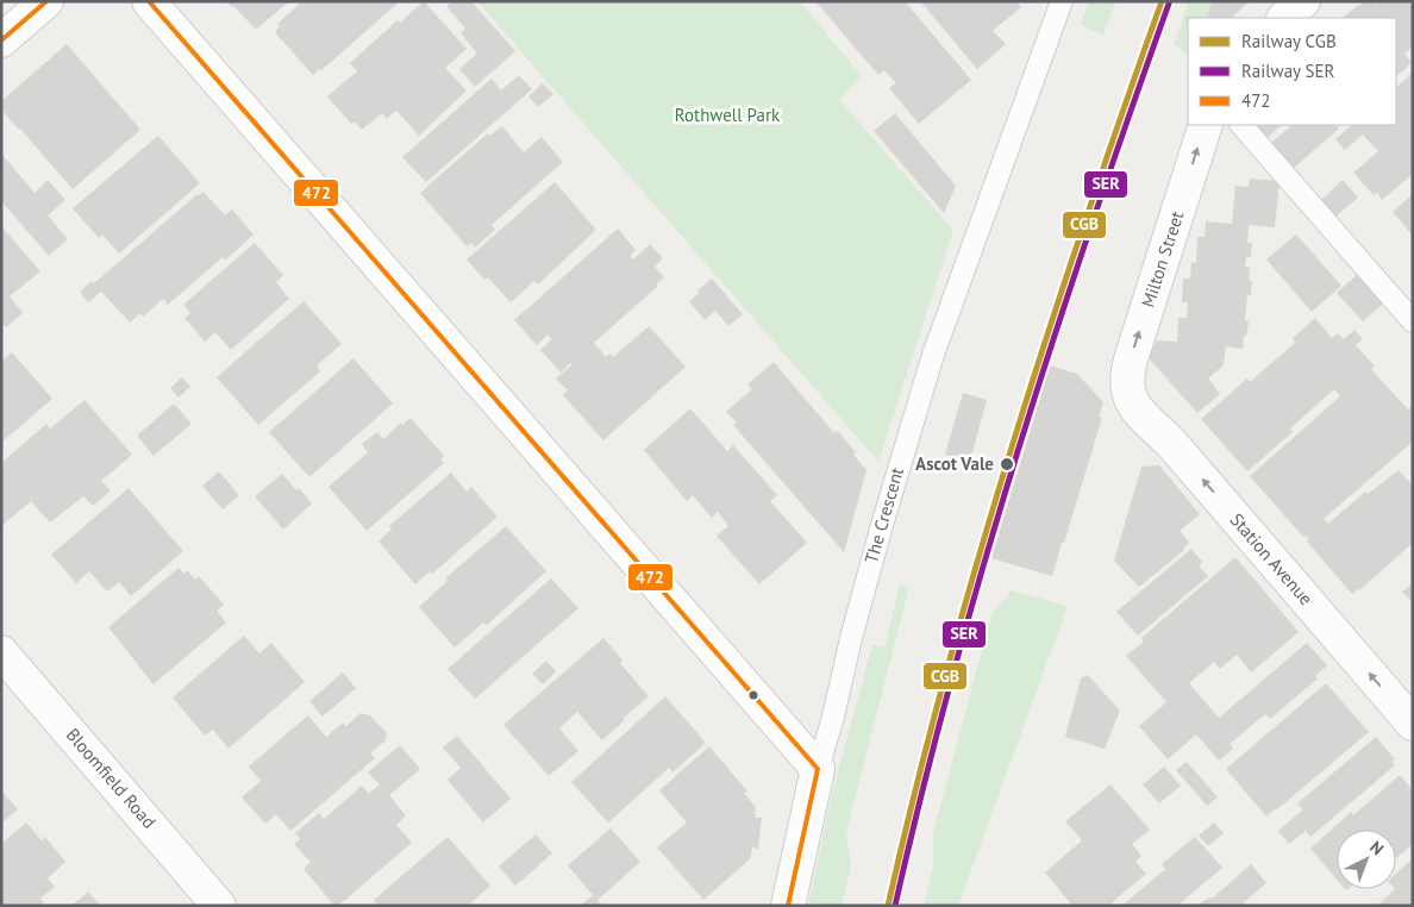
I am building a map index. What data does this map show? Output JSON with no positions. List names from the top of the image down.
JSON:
{
  "streets": {
    "street": [
      "Milton Street",
      "The Crescent",
      "Station Avenue",
      "Bloomfield Road"
    ]
  },
  "crossings": [
    ["Milton Street", "Station Avenue"]
  ],
  "one_way": ["Milton Street", "Station Avenue"],
  "parks": ["Rothwell Park"],
  "places": ["Ascot Vale"],
  "lines": ["rail line CGB", "transit line 472", "rail line SER"],
  "legend": ["Railway CGB", "Railway SER", "472"],
  "north": "top right"
}
